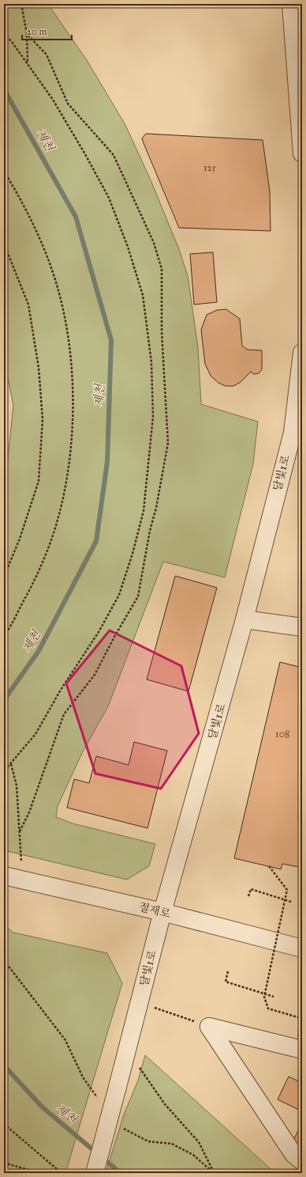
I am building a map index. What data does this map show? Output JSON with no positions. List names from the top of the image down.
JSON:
{
  "streets": {
    "street": ["달빛1로", "절재로"]
  },
  "crossings": [
    ["달빛1로", "절재로"]
  ],
  "water": ["제천"],
  "house_numbers": ["125", "108"],
  "scale_bar": "20 m"
}
